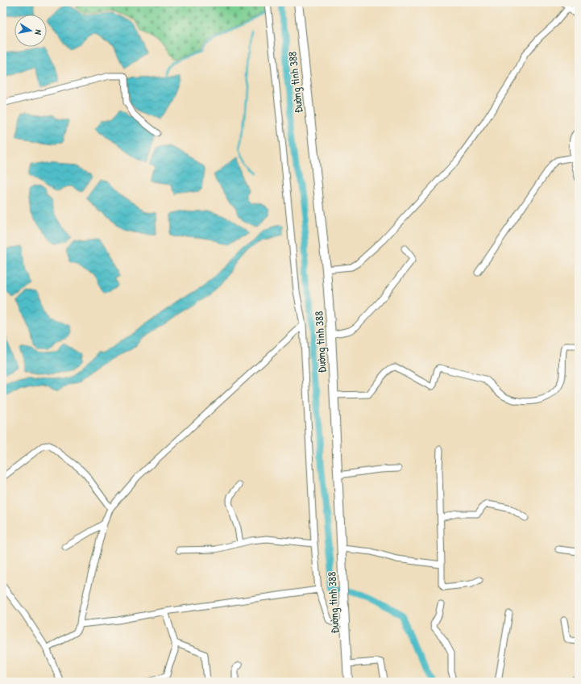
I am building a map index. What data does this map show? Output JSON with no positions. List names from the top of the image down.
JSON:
{
  "streets": {
    "main road": ["Đường tỉnh 388"]
  },
  "north": "right"
}
